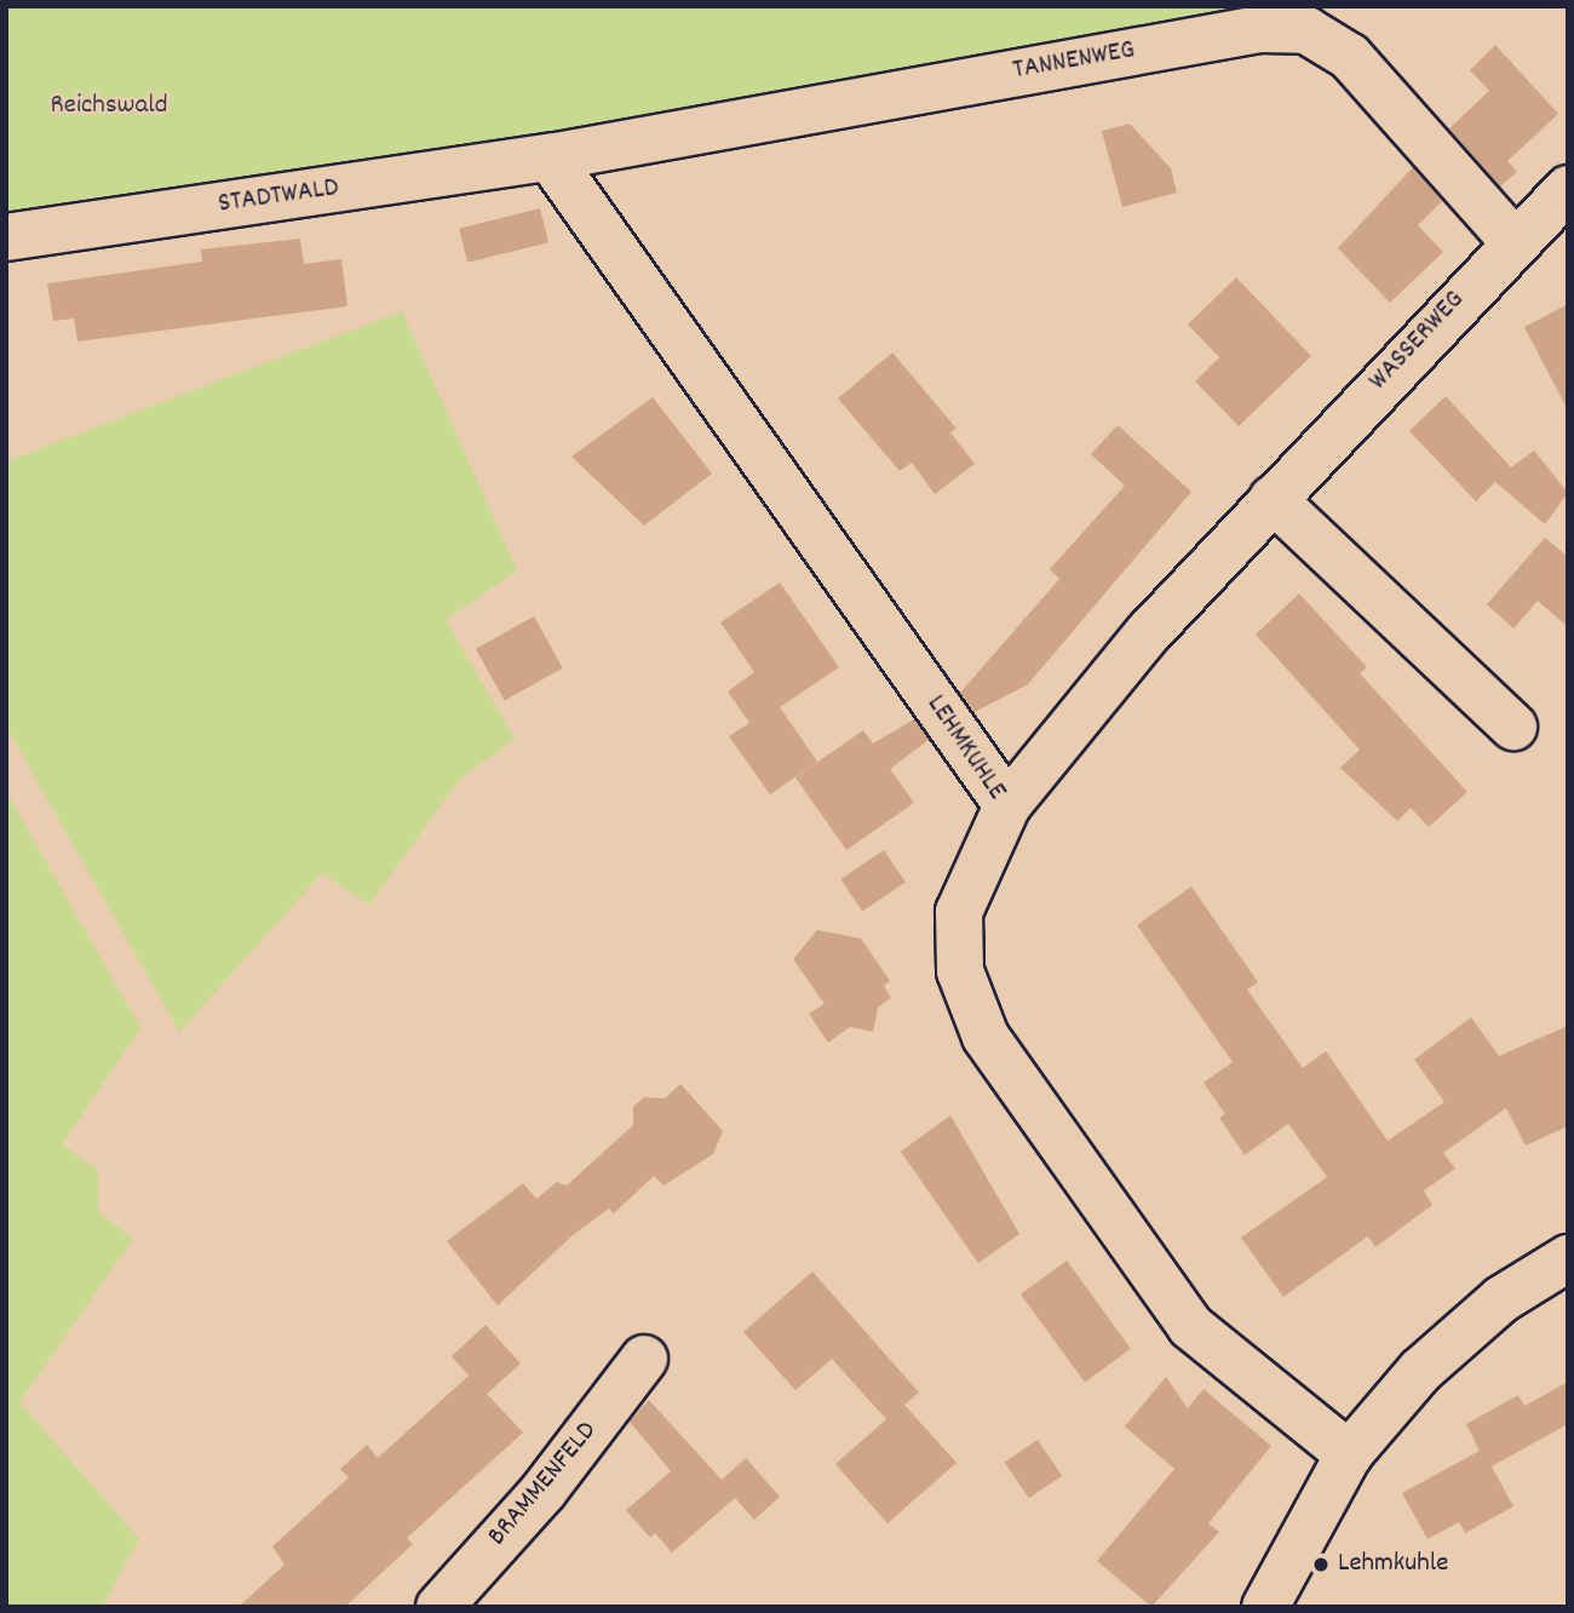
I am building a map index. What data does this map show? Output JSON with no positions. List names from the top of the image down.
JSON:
{
  "streets": {
    "street": [
      "TANNENWEG",
      "STADTWALD",
      "WASSERWEG",
      "LEHMKUHLE",
      "BRAMMENFELD"
    ]
  },
  "crossings": [
    ["TANNENWEG", "STADTWALD"],
    ["TANNENWEG", "WASSERWEG"],
    ["TANNENWEG", "LEHMKUHLE"],
    ["STADTWALD", "LEHMKUHLE"],
    ["WASSERWEG", "LEHMKUHLE"]
  ],
  "parks": ["Reichswald"],
  "places": ["Lehmkuhle"]
}
